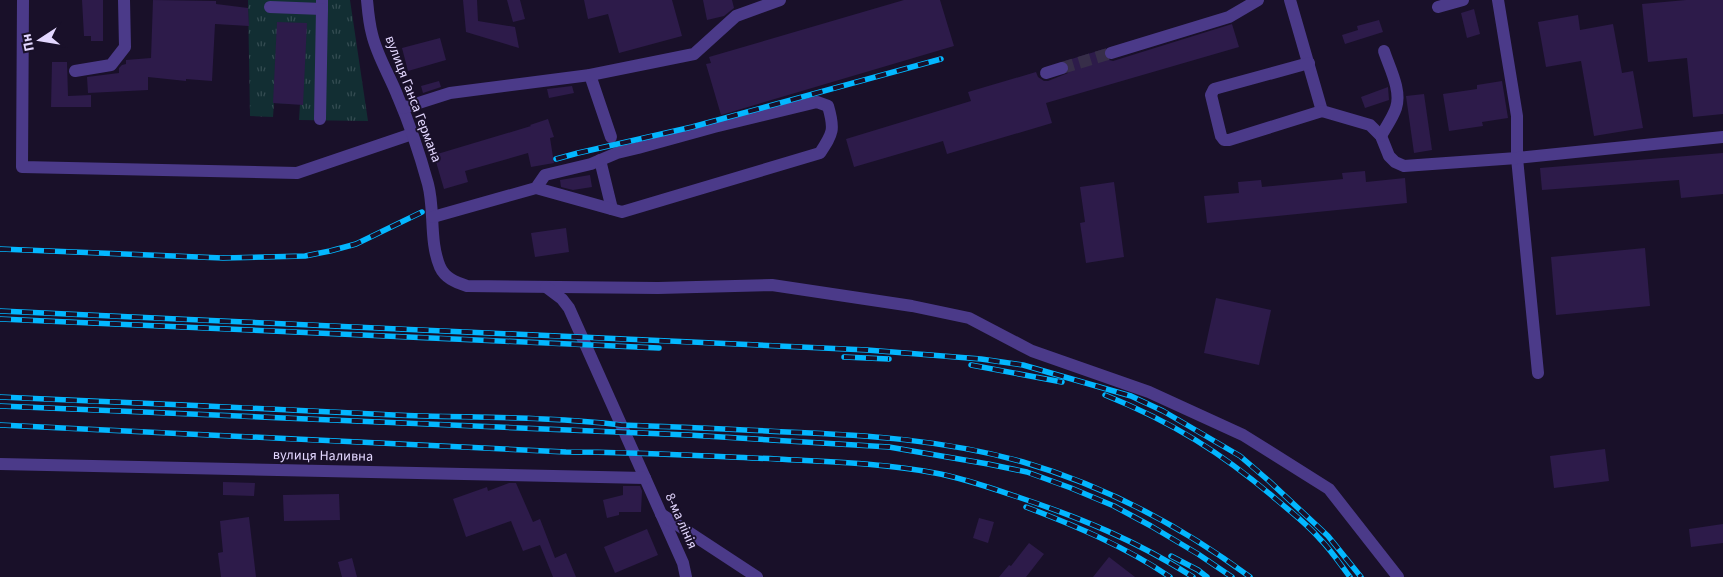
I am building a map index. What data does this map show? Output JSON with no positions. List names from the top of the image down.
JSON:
{
  "streets": {
    "street": ["вулиця Ганса Германа", "вулиця Наливна", "8-ма лінія"]
  },
  "crossings": [
    ["вулиця Ганса Германа", "8-ма лінія"],
    ["вулиця Наливна", "8-ма лінія"]
  ],
  "north": "left"
}
